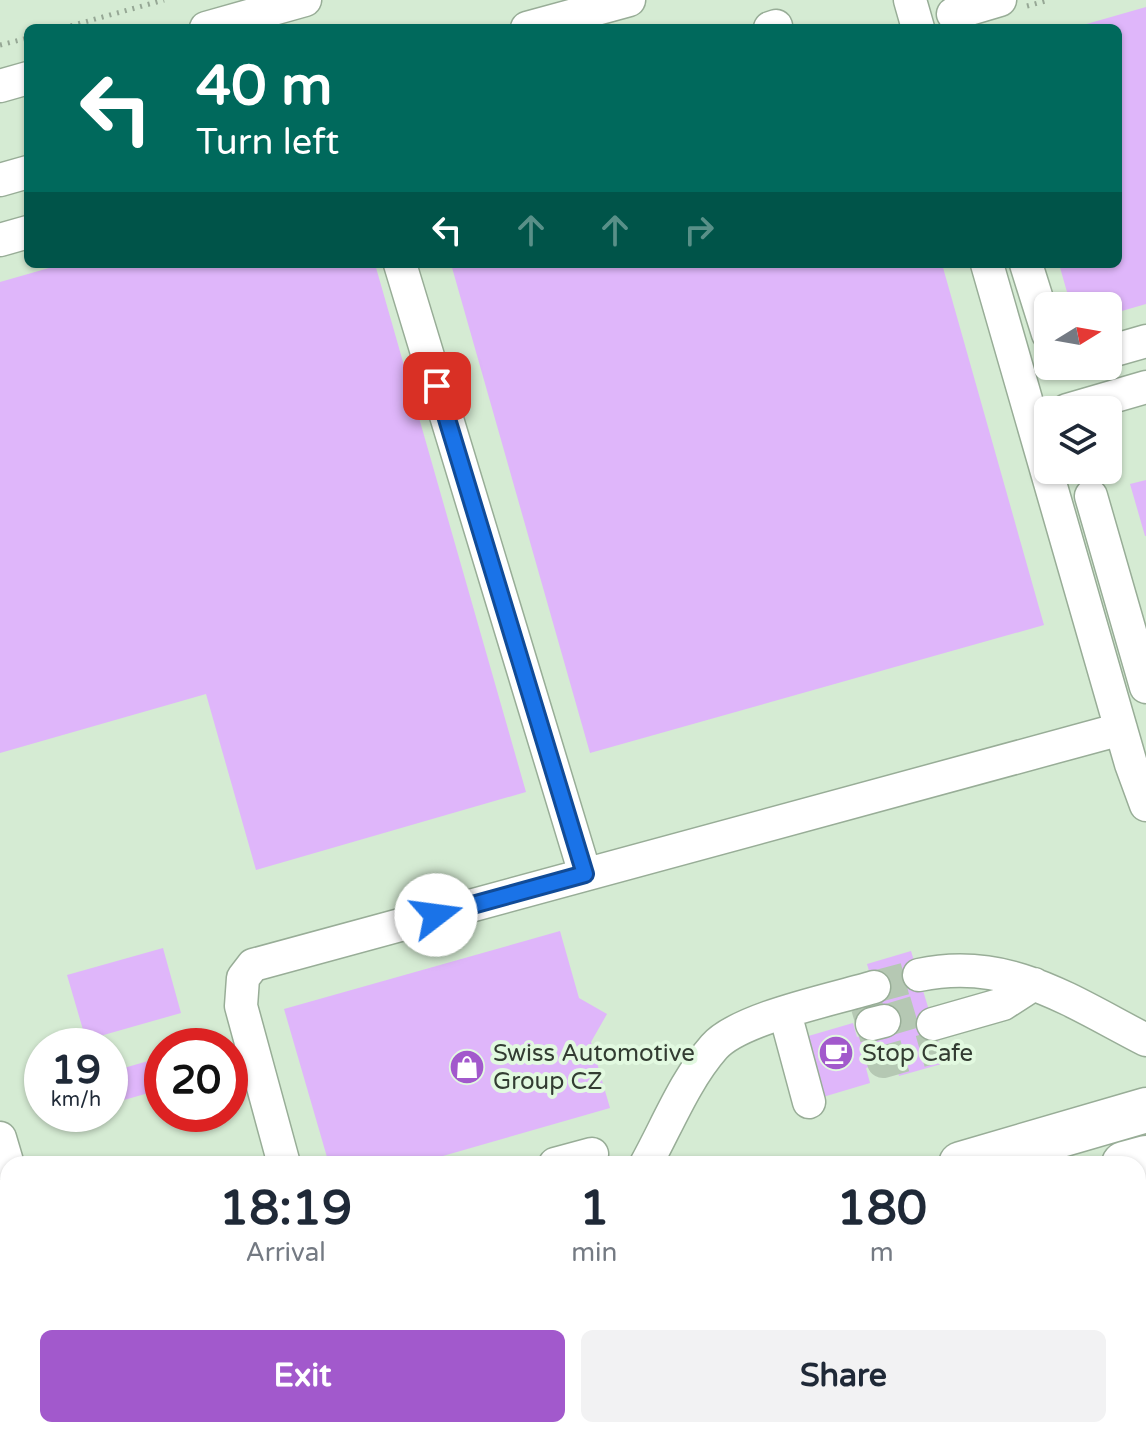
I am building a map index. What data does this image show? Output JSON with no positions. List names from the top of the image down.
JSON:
{
  "places": {
    "cafe": ["Stop Cafe"],
    "shop": ["Swiss Automotive Group CZ"]
  },
  "north": "right",
  "page": {
    "turn": ["40 m", "Turn left"],
    "speed": "19 km/h",
    "limit": "20",
    "eta": [
      "18:19",
      "Arrival",
      "1",
      "min",
      "180",
      "m"
    ],
    "buttons": ["Exit", "Share"]
  }
}
